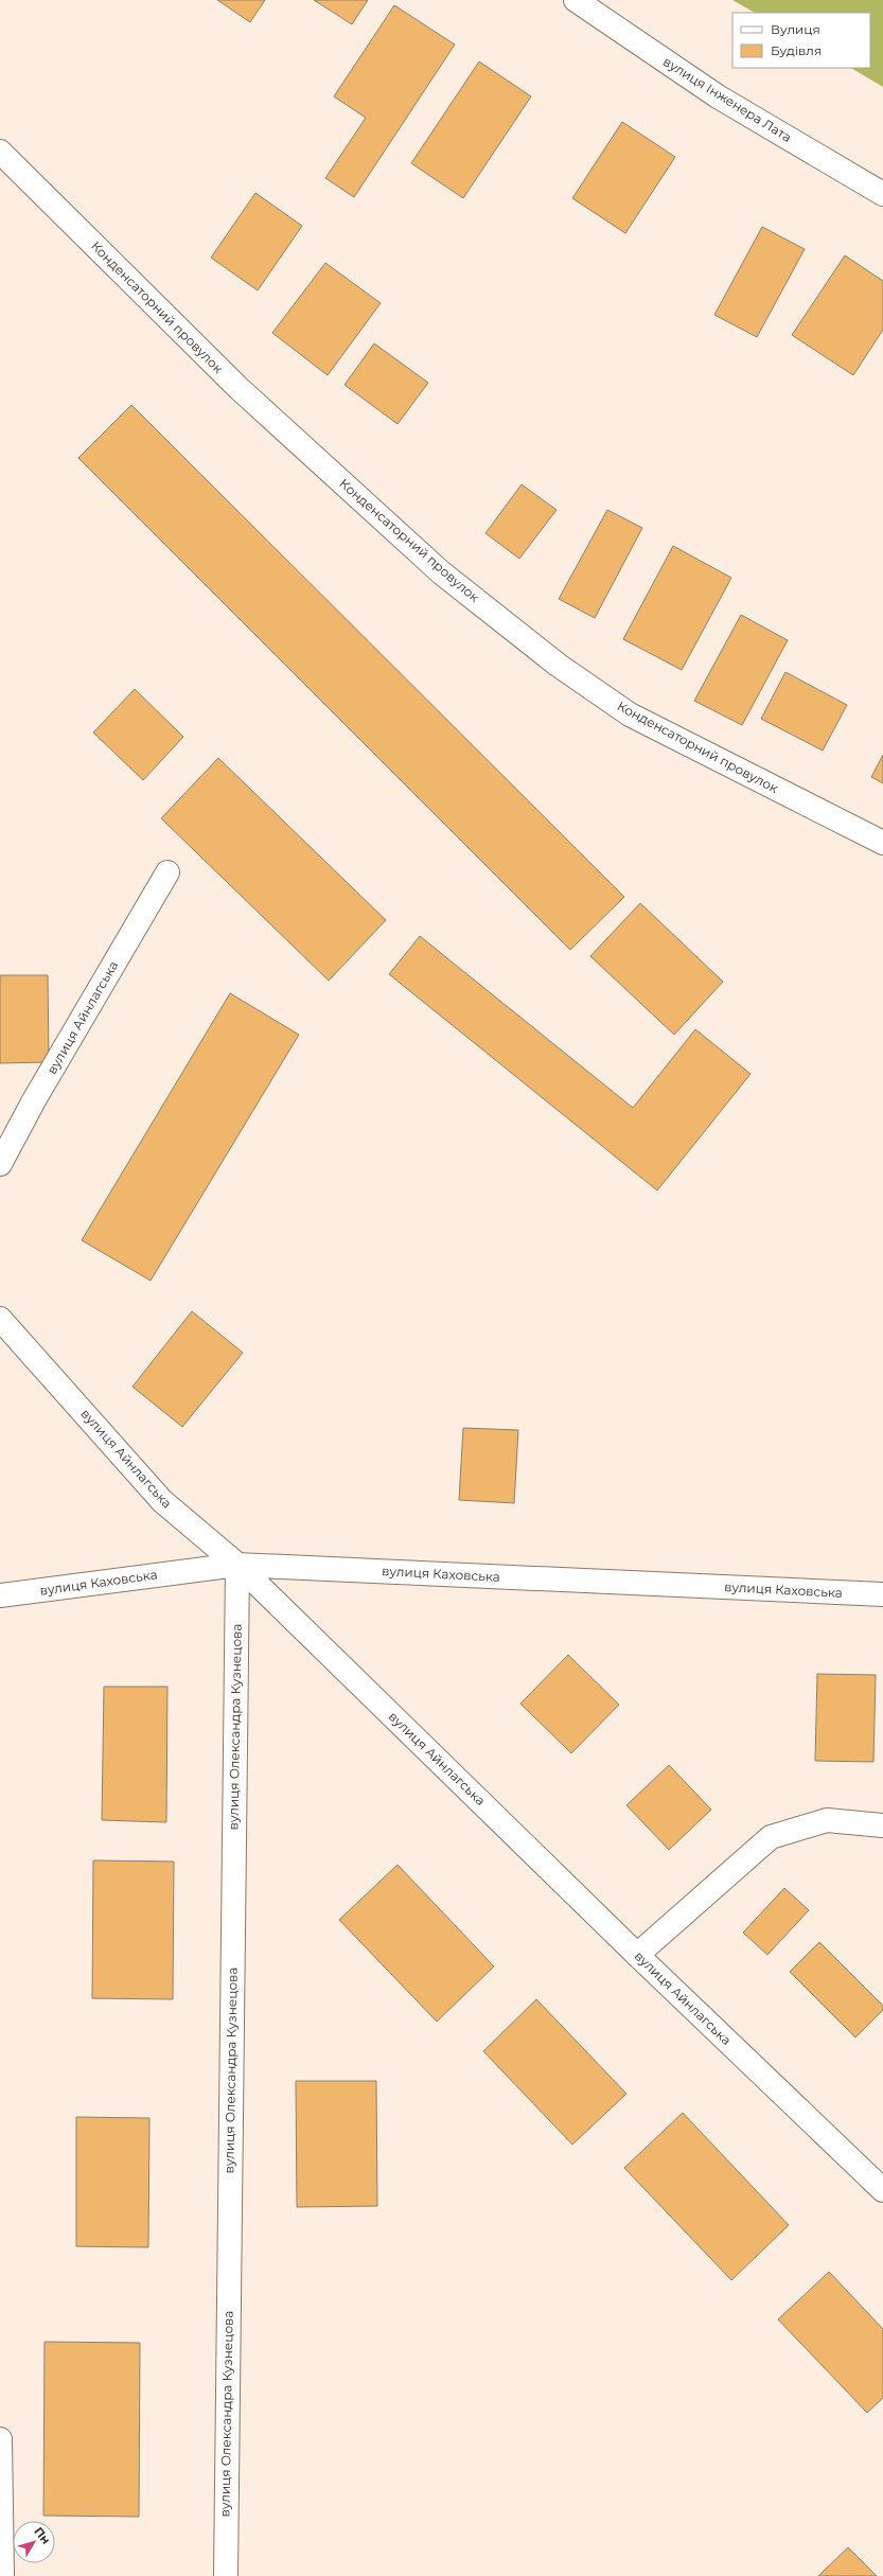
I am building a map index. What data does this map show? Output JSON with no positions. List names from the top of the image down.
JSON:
{
  "streets": {
    "street": [
      "вулиця Інженера Лата",
      "Конденсаторний провулок",
      "вулиця Айнлагська",
      "вулиця Каховська",
      "вулиця Олександра Кузнецова"
    ]
  },
  "crossings": [
    ["вулиця Айнлагська", "вулиця Каховська"],
    ["вулиця Айнлагська", "вулиця Олександра Кузнецова"],
    ["вулиця Каховська", "вулиця Олександра Кузнецова"]
  ],
  "legend": ["Вулиця", "Будівля"],
  "north": "top right"
}
